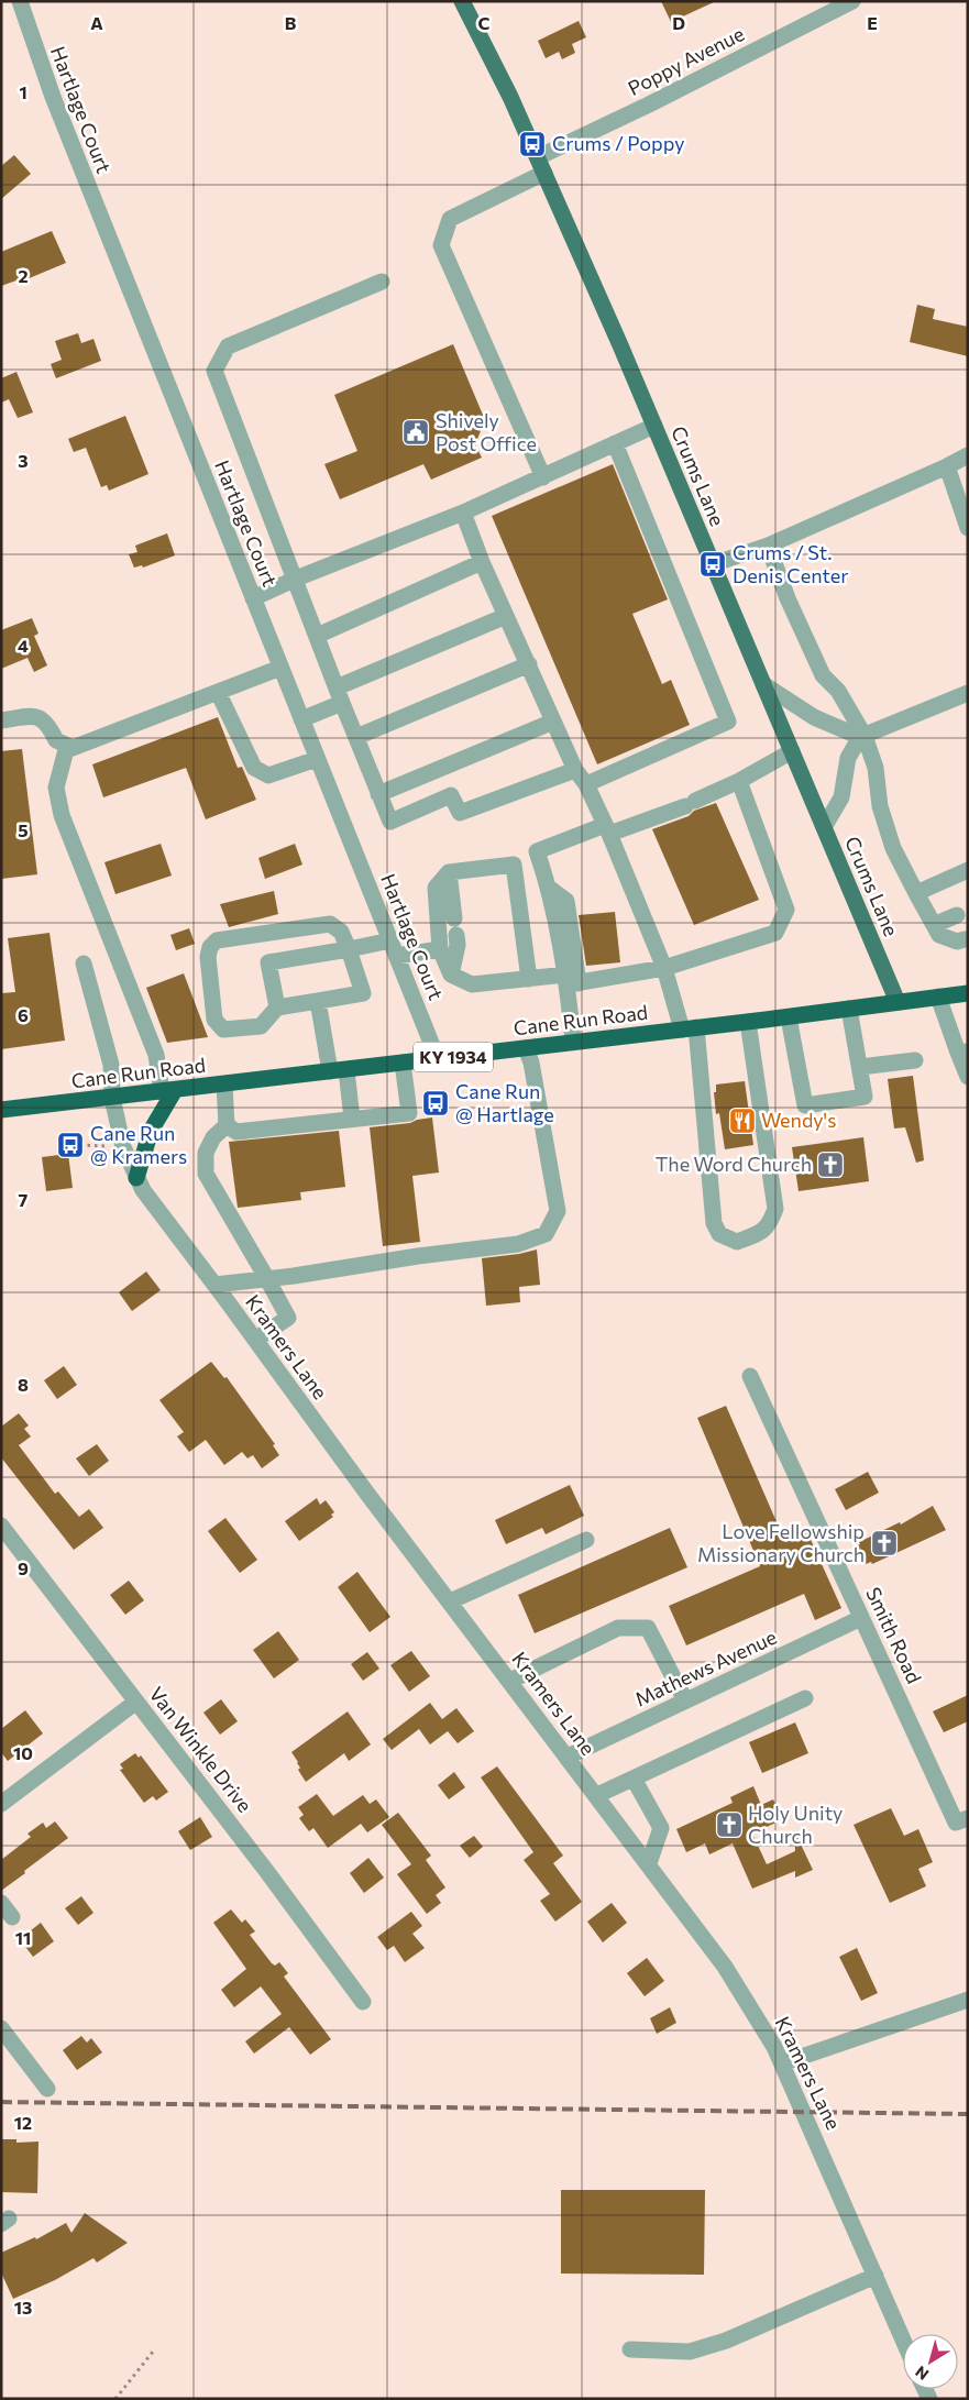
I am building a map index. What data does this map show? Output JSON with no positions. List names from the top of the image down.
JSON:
{
  "streets": {
    "highway": ["Cane Run Road", "KY 1934"],
    "main road": ["Crums Lane"],
    "street": [
      "Poppy Avenue",
      "Hartlage Court",
      "Kramers Lane",
      "Smith Road",
      "Mathews Avenue",
      "Van Winkle Drive"
    ]
  },
  "crossings": [
    ["Poppy Avenue", "Crums Lane"],
    ["Hartlage Court", "Cane Run Road"],
    ["Crums Lane", "Cane Run Road"],
    ["Cane Run Road", "Kramers Lane"],
    ["Kramers Lane", "Mathews Avenue"],
    ["Smith Road", "Mathews Avenue"]
  ],
  "places": {
    "bus stop": [
      "Crums / Poppy",
      "Crums / St. Denis Center",
      "Cane Run @ Hartlage",
      "Cane Run @ Kramers"
    ],
    "public building": ["Shively Post Office"],
    "restaurant": ["Wendy's"],
    "church": ["The Word Church", "Love Fellowship Missionary Church", "Holy Unity Church"]
  },
  "north": "bottom left",
  "grid": {
    "columns": [
      "A",
      "B",
      "C",
      "D",
      "E"
    ],
    "rows": [
      "1",
      "2",
      "3",
      "4",
      "5",
      "6",
      "7",
      "8",
      "9",
      "10",
      "11",
      "12",
      "13"
    ]
  }
}
